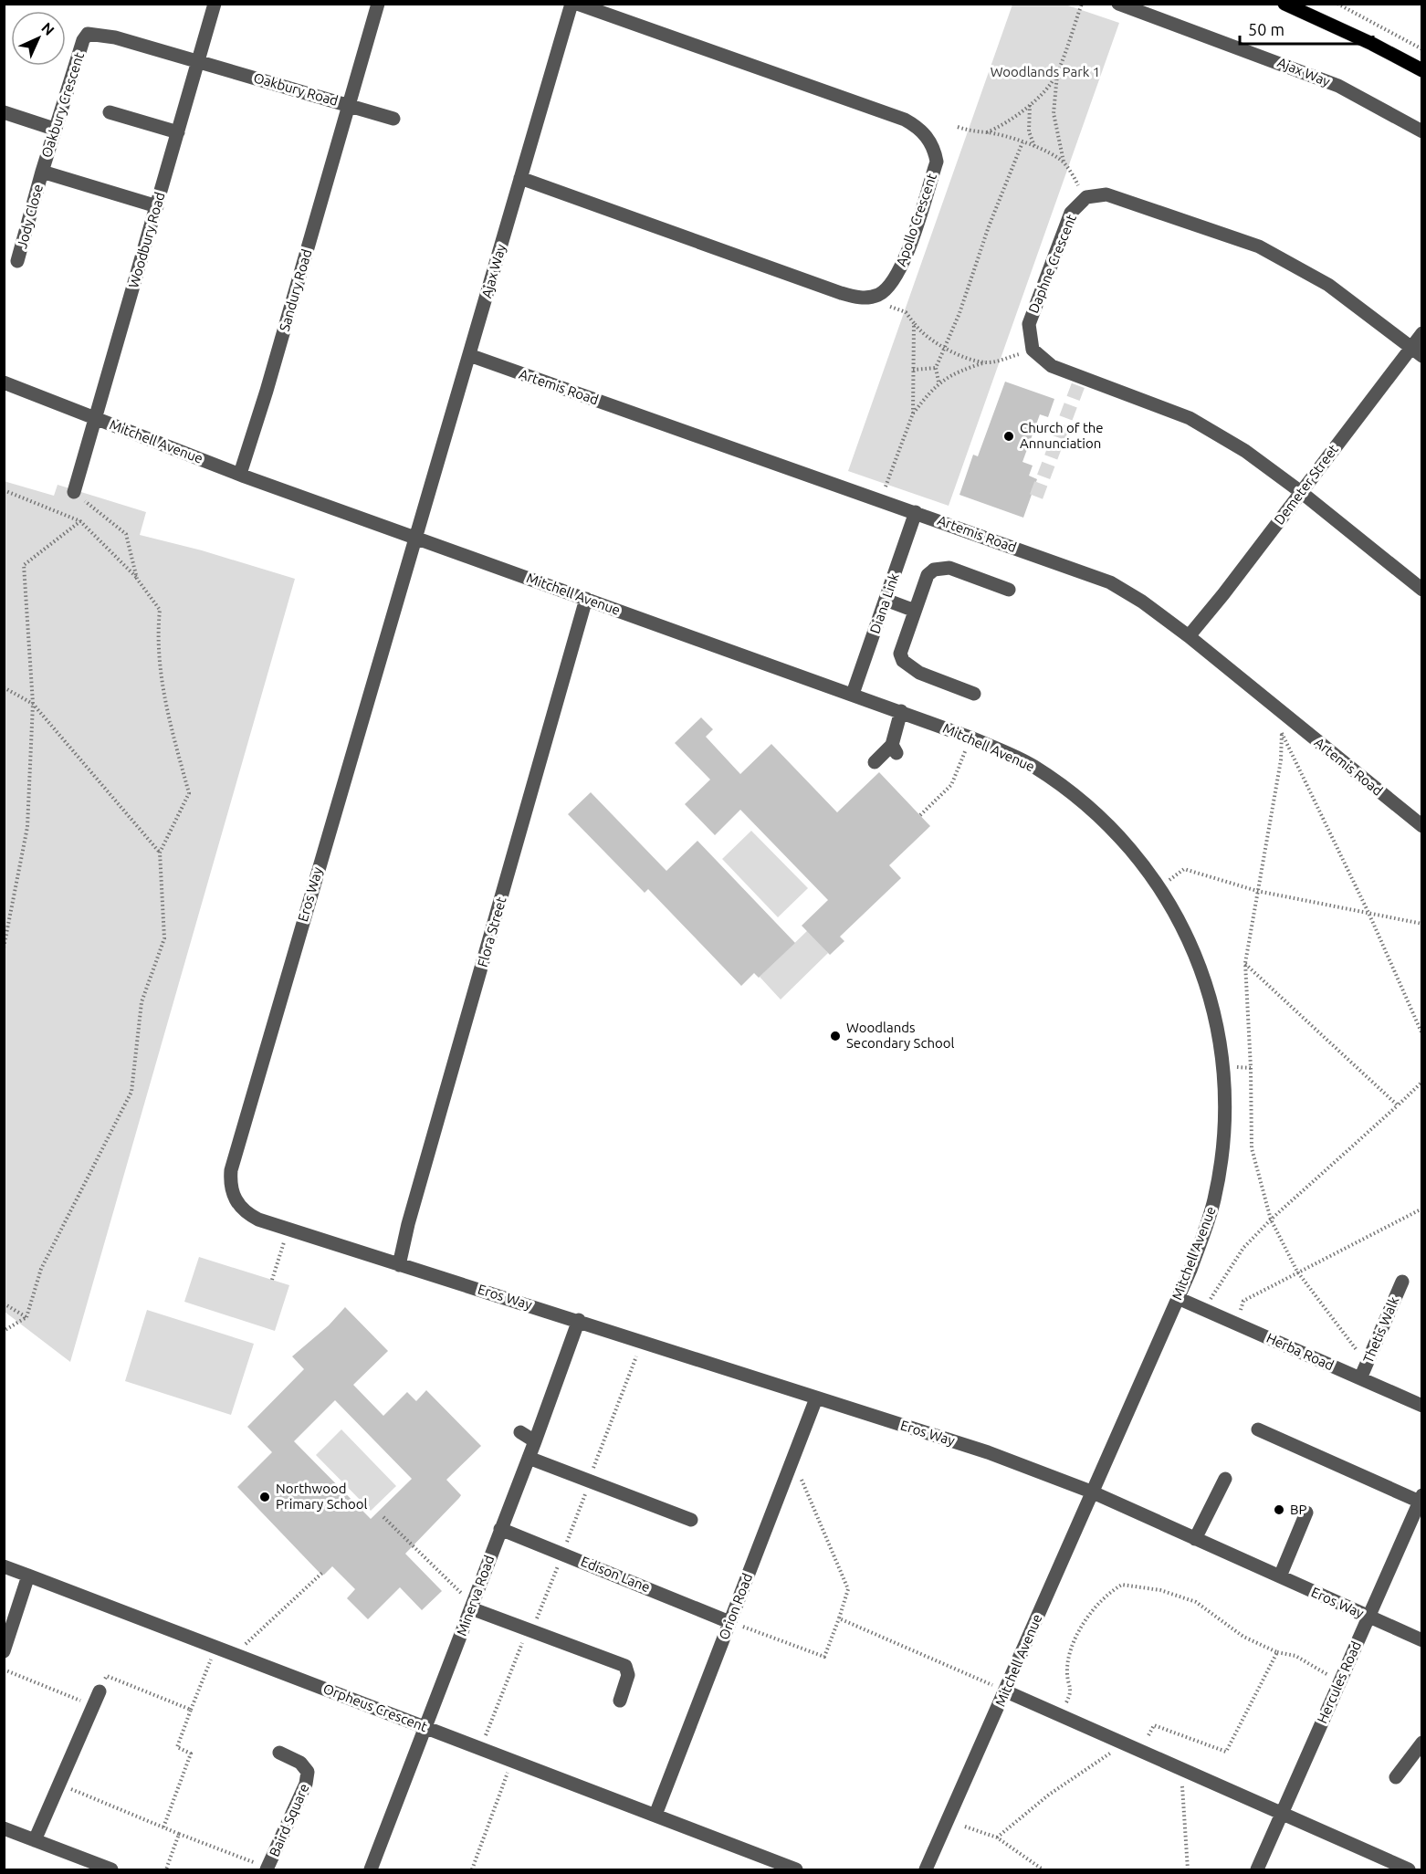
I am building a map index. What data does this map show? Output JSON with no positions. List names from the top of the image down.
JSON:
{
  "streets": {
    "street": [
      "Ajax Way",
      "Oakbury Road",
      "Oakbury Crescent",
      "Jody Close",
      "Apollo Crescent",
      "Woodbury Road",
      "Daphne Crescent",
      "Sandury Road",
      "Artemis Road",
      "Mitchell Avenue",
      "Demeter Street",
      "Diana Link",
      "Eros Way",
      "Flora Street",
      "Thetis Walk",
      "Herba Road",
      "Edison Lane",
      "Minerva Road",
      "Orion Road",
      "Hercules Road",
      "Orpheus Crescent",
      "Baird Square"
    ]
  },
  "crossings": [
    ["Ajax Way", "Apollo Crescent"],
    ["Ajax Way", "Artemis Road"],
    ["Ajax Way", "Mitchell Avenue"],
    ["Ajax Way", "Eros Way"],
    ["Oakbury Road", "Oakbury Crescent"],
    ["Oakbury Road", "Woodbury Road"],
    ["Oakbury Road", "Sandury Road"],
    ["Oakbury Crescent", "Jody Close"],
    ["Oakbury Crescent", "Woodbury Road"],
    ["Woodbury Road", "Mitchell Avenue"],
    ["Daphne Crescent", "Demeter Street"],
    ["Sandury Road", "Mitchell Avenue"],
    ["Artemis Road", "Demeter Street"],
    ["Artemis Road", "Diana Link"],
    ["Mitchell Avenue", "Diana Link"],
    ["Mitchell Avenue", "Eros Way"],
    ["Mitchell Avenue", "Flora Street"],
    ["Mitchell Avenue", "Herba Road"],
    ["Eros Way", "Flora Street"],
    ["Eros Way", "Minerva Road"],
    ["Eros Way", "Orion Road"],
    ["Eros Way", "Hercules Road"],
    ["Thetis Walk", "Herba Road"],
    ["Edison Lane", "Minerva Road"],
    ["Edison Lane", "Orion Road"],
    ["Minerva Road", "Orpheus Crescent"],
    ["Orion Road", "Orpheus Crescent"]
  ],
  "parks": ["Woodlands Park 1"],
  "places": [
    "Church of the Annunciation",
    "Woodlands Secondary School",
    "Northwood Primary School",
    "BP"
  ],
  "scale_bar": "50 m",
  "north": "top right"
}
